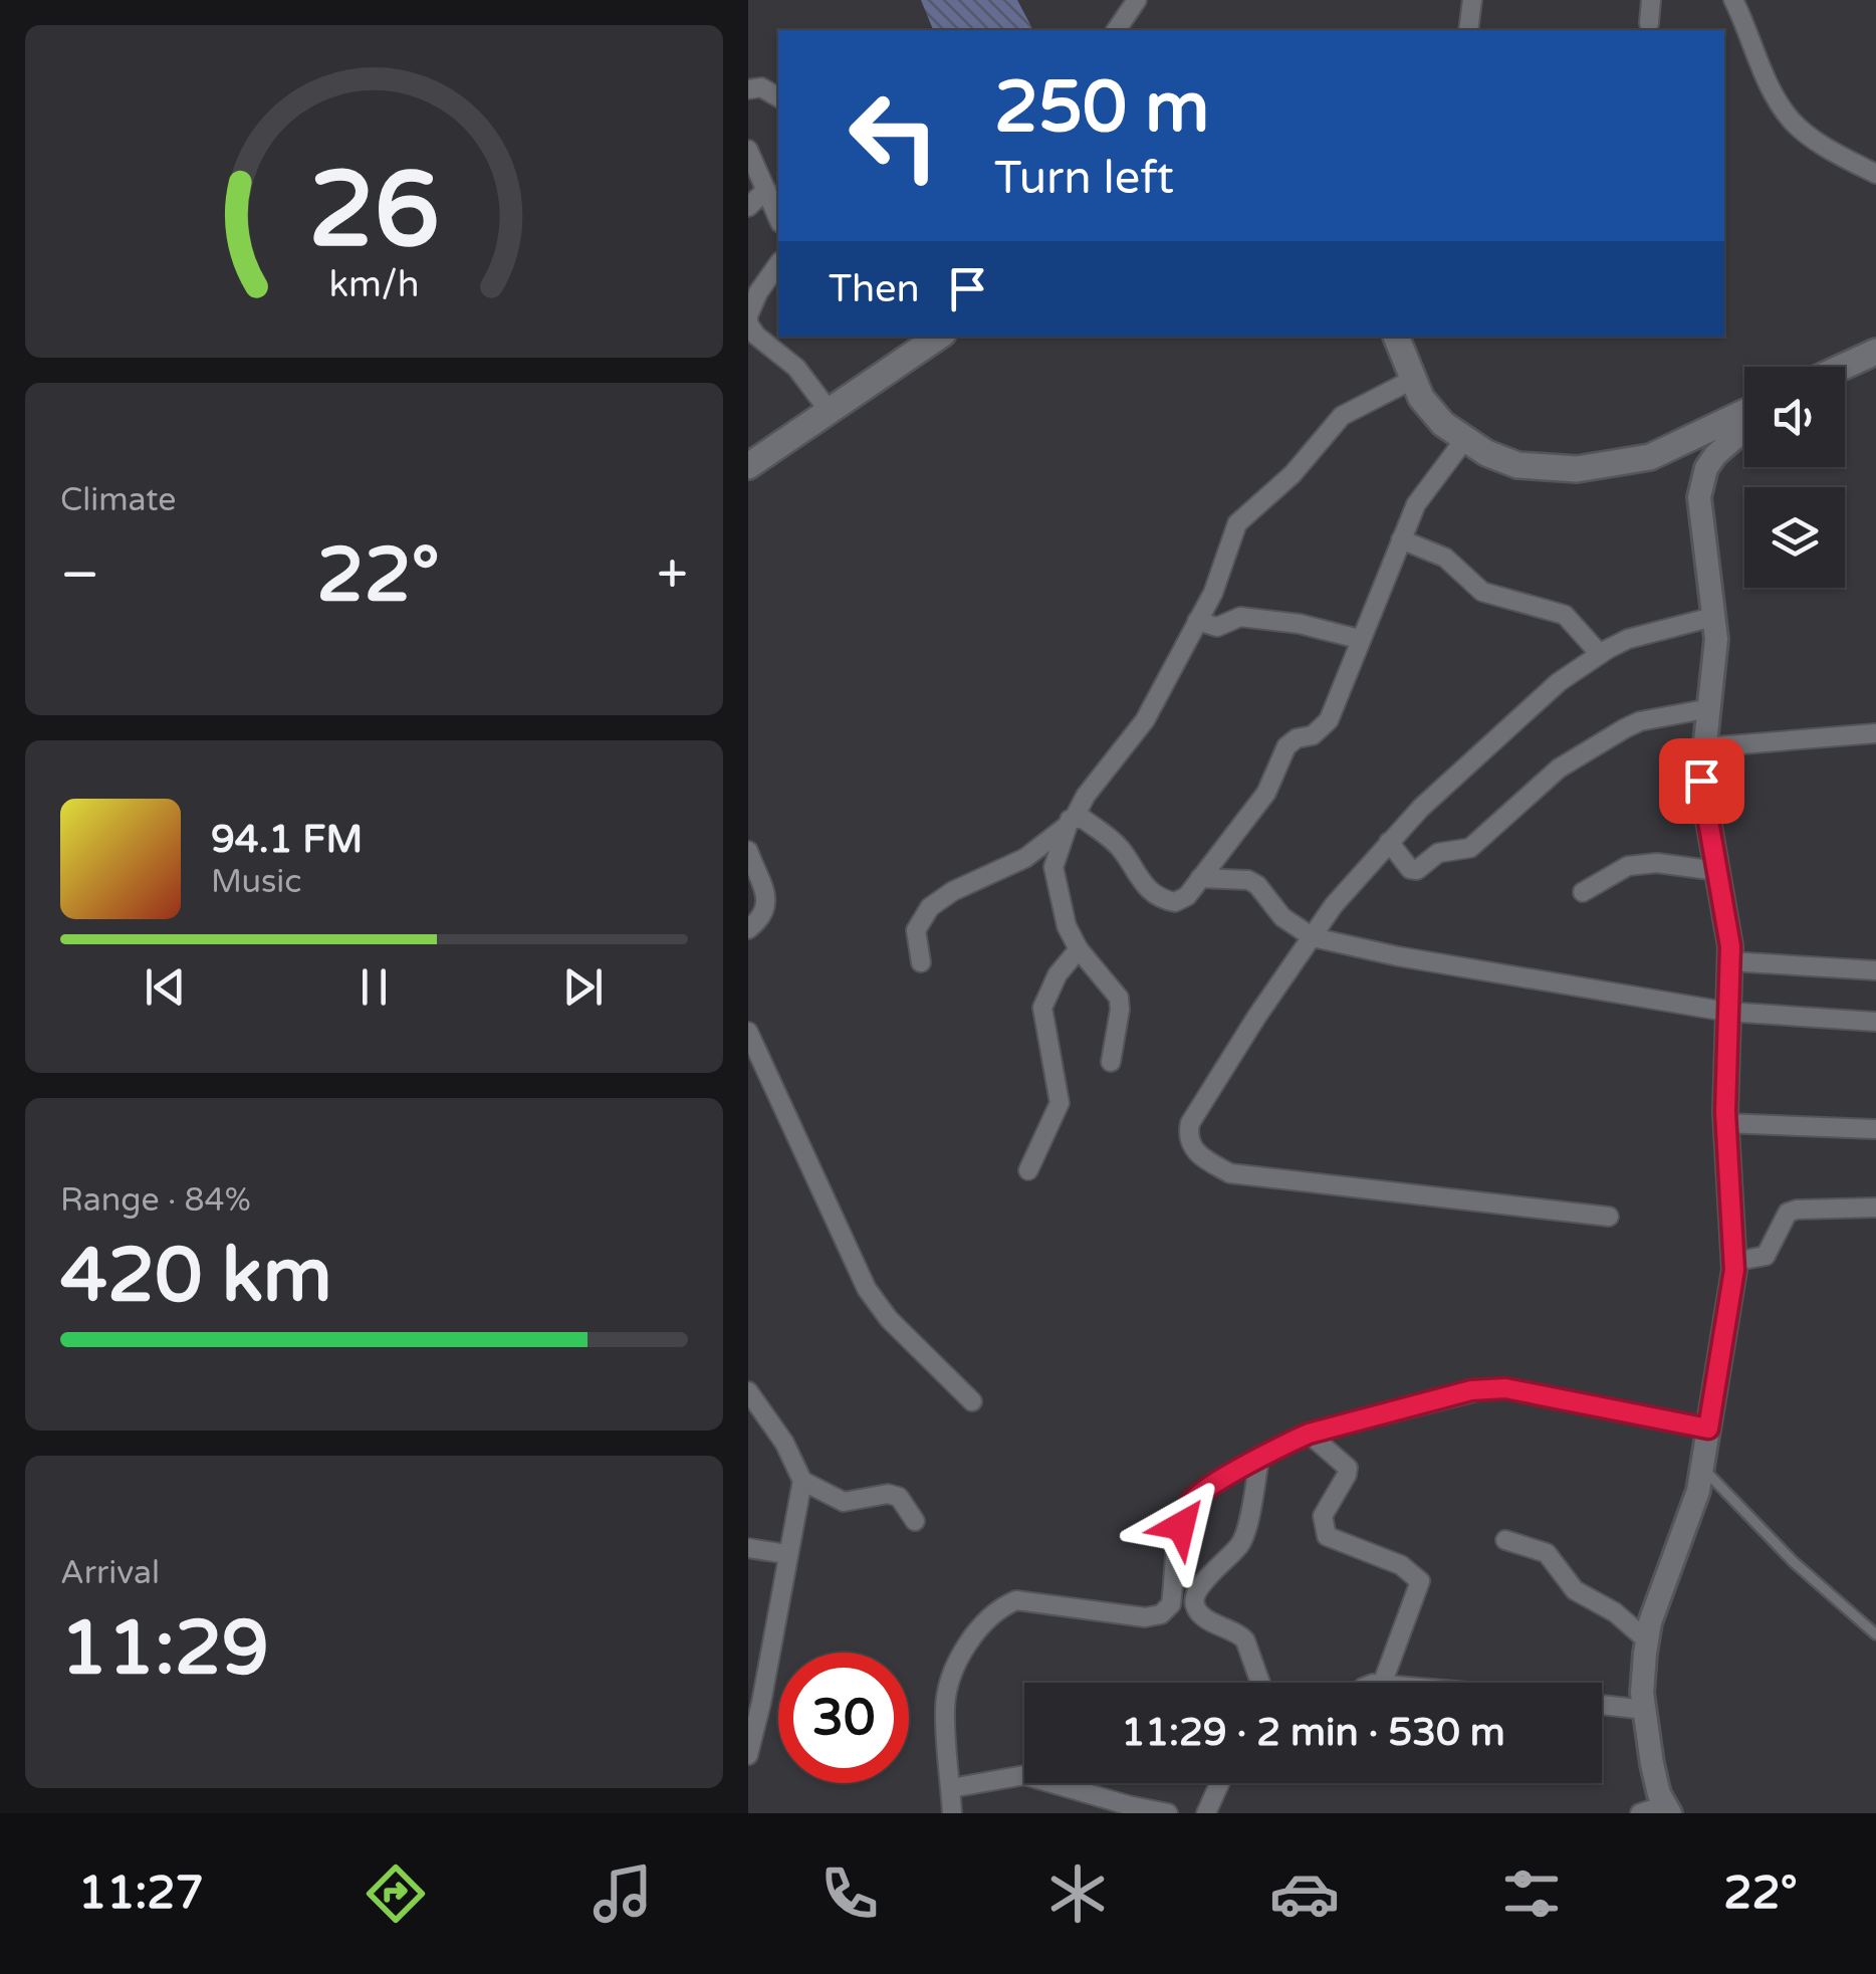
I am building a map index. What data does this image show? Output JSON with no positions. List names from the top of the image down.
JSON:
{
  "page": {
    "turn": ["250 m", "Turn left"],
    "then": "Then",
    "tile": [
      "Climate",
      ["Range · 84%", "420 km"],
      ["Arrival", "11:29"]
    ],
    "heat": ["−", "22°", "+"],
    "song": ["94.1 FM", "Music"],
    "limit": "30",
    "trip": "11:29 · 2 min · 530 m",
    "tabs": ["11:27", "22°"],
    "gauge": ["26", "km/h"]
  }
}
